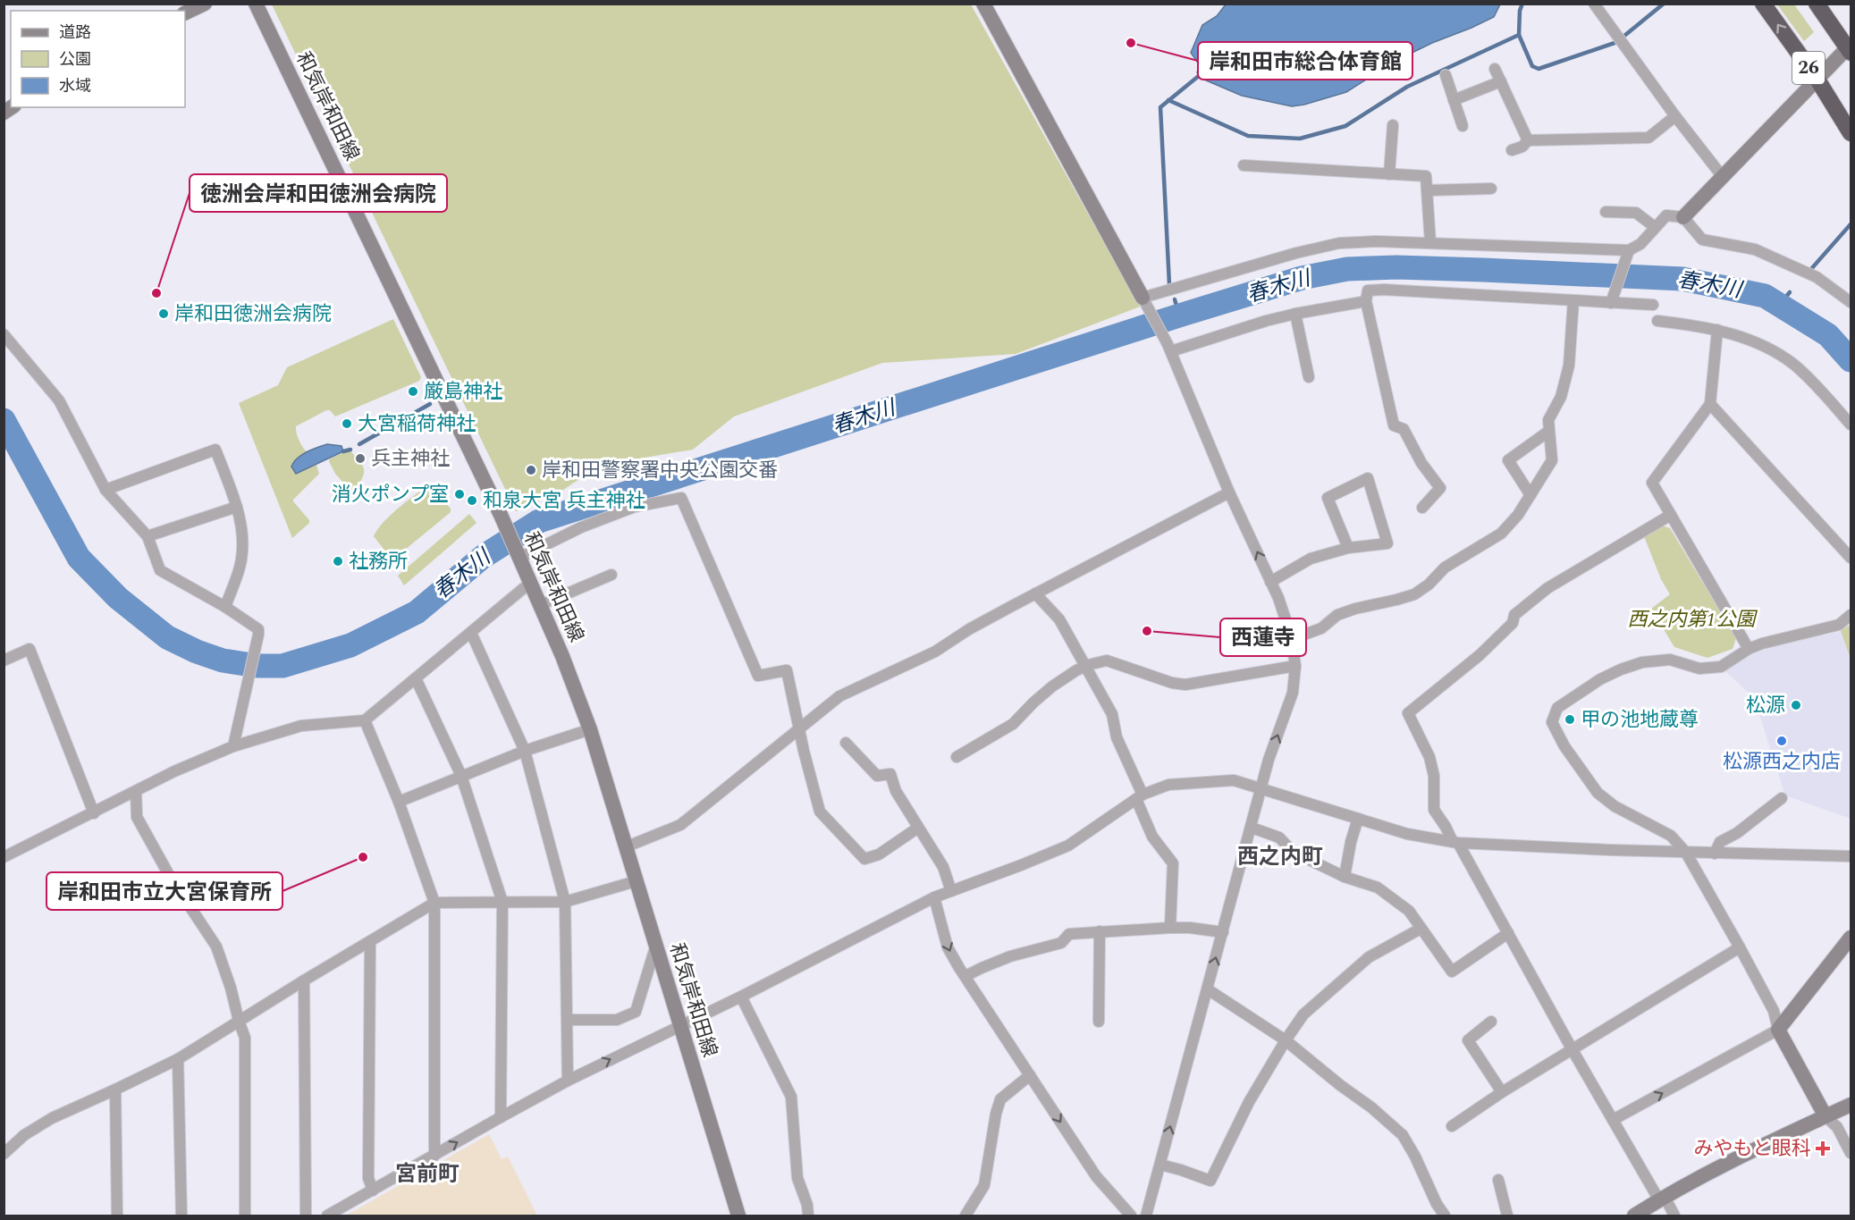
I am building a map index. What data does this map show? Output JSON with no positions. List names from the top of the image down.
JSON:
{
  "streets": {
    "highway": ["26"],
    "main road": ["和気岸和田線"]
  },
  "districts": ["西之内町", "宮前町"],
  "water": ["春木川"],
  "parks": ["西之内第1公園"],
  "places": {
    "other": [
      "岸和田市総合体育館",
      "徳洲会岸和田徳洲会病院",
      "岸和田徳洲会病院",
      "厳島神社",
      "大宮稲荷神社",
      "兵主神社",
      "岸和田警察署中央公園交番",
      "消火ポンプ室",
      "和泉大宮 兵主神社",
      "社務所",
      "西蓮寺",
      "松源",
      "甲の池地蔵尊",
      "松源西之内店",
      "岸和田市立大宮保育所"
    ],
    "health": ["みやもと眼科"]
  },
  "legend": ["道路", "公園", "水域"]
}
